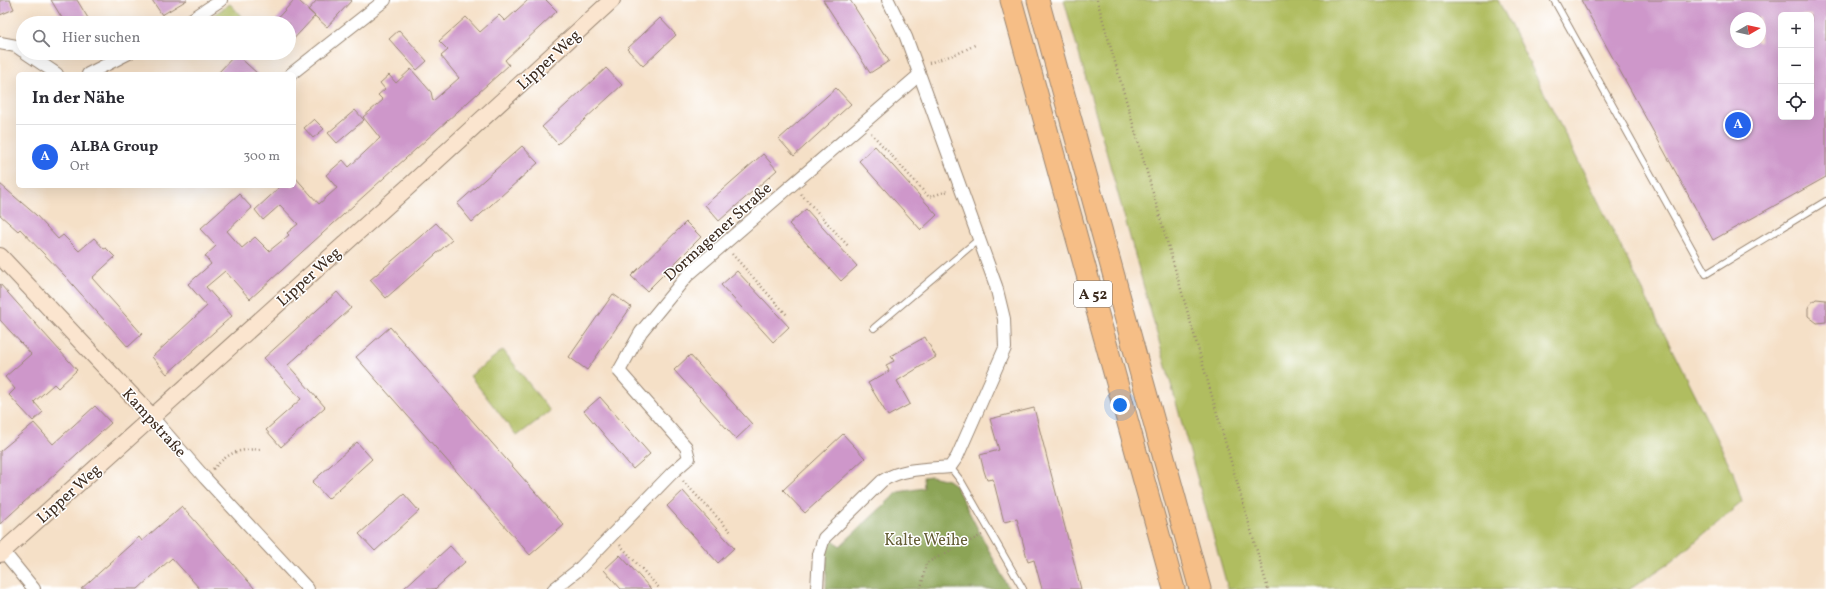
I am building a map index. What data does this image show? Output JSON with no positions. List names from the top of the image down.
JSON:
{
  "streets": {
    "highway": ["A 52"],
    "street": ["Lipper Weg", "Dormagener Straße", "Kampstraße"]
  },
  "crossings": [
    ["Lipper Weg", "Kampstraße"]
  ],
  "parks": ["Kalte Weihe"],
  "north": "right",
  "page": {
    "map_buttons": ["+", "−"],
    "search": "Hier suchen",
    "heading": "In der Nähe",
    "pins": "A",
    "list": [
      {
        "mark": "A",
        "name": "ALBA Group",
        "note": "Ort",
        "value": "300 m"
      }
    ]
  }
}
